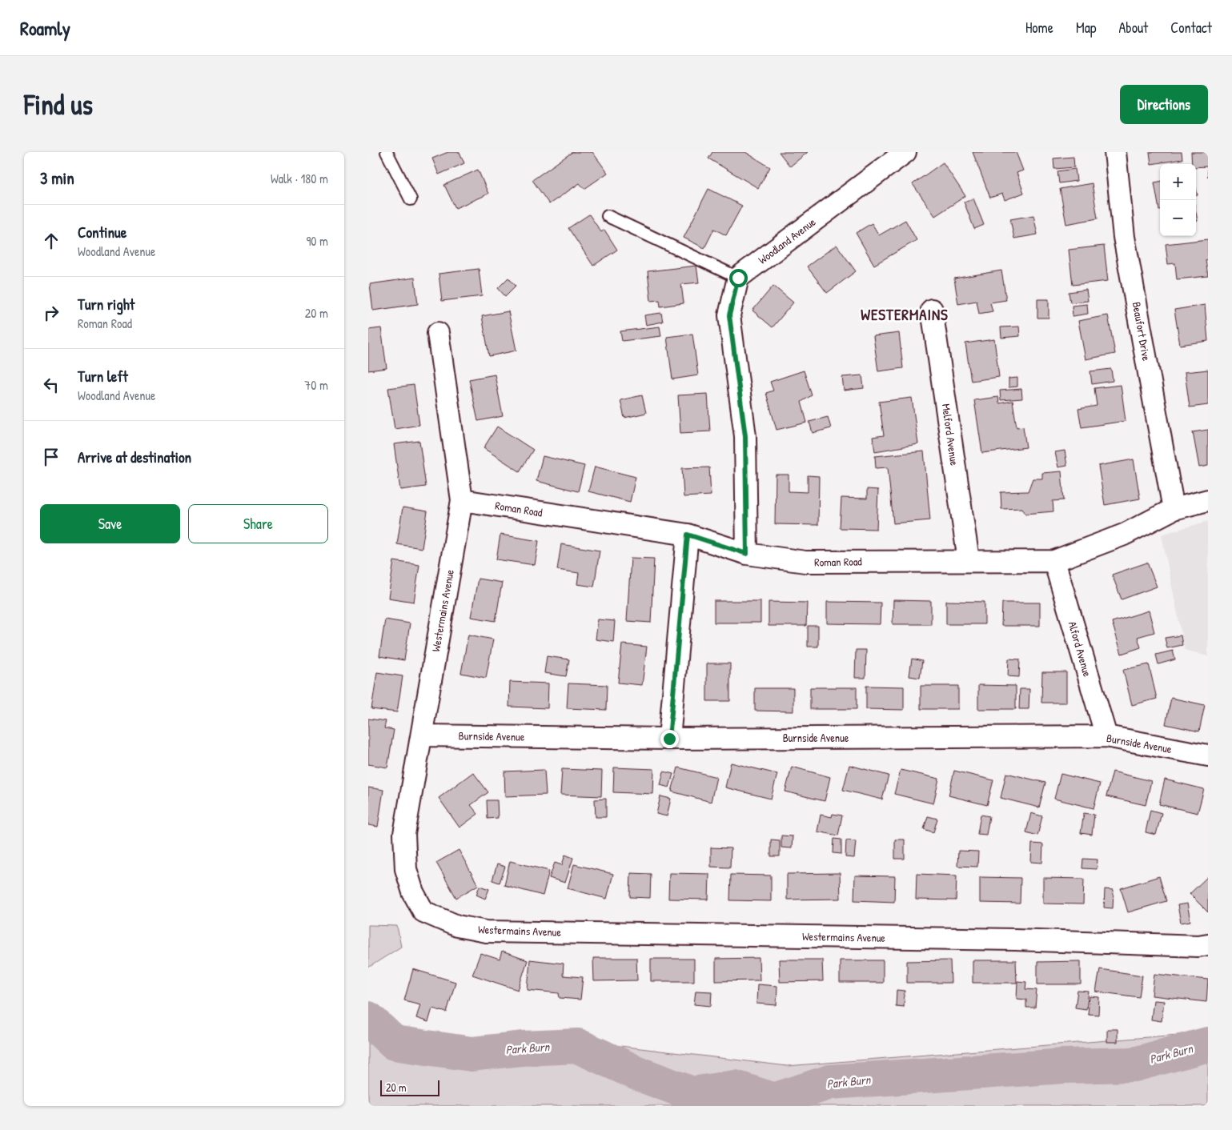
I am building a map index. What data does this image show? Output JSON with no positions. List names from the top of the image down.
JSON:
{
  "streets": {
    "street": [
      "Woodland Avenue",
      "Beaufort Drive",
      "Melford Avenue",
      "Roman Road",
      "Westermains Avenue",
      "Alford Avenue",
      "Burnside Avenue"
    ]
  },
  "crossings": [
    ["Beaufort Drive", "Roman Road"],
    ["Melford Avenue", "Roman Road"],
    ["Roman Road", "Westermains Avenue"],
    ["Roman Road", "Alford Avenue"],
    ["Westermains Avenue", "Burnside Avenue"],
    ["Alford Avenue", "Burnside Avenue"]
  ],
  "districts": ["WESTERMAINS"],
  "water": ["Park Burn"],
  "scale_bar": "20 m",
  "page": {
    "header": "Roamly",
    "nav": [
      "Home",
      "Map",
      "About",
      "Contact"
    ],
    "buttons": [
      "Directions",
      ["Save", "Share"]
    ],
    "title": "Find us",
    "heading": ["3 min", "Walk · 180 m"],
    "map_buttons": ["+", "−"],
    "list": [
      ["Continue", "Woodland Avenue", "90 m"],
      ["Turn right", "Roman Road", "20 m"],
      ["Turn left", "Woodland Avenue", "70 m"],
      "Arrive at destination"
    ],
    "scale": "20 m"
  }
}
